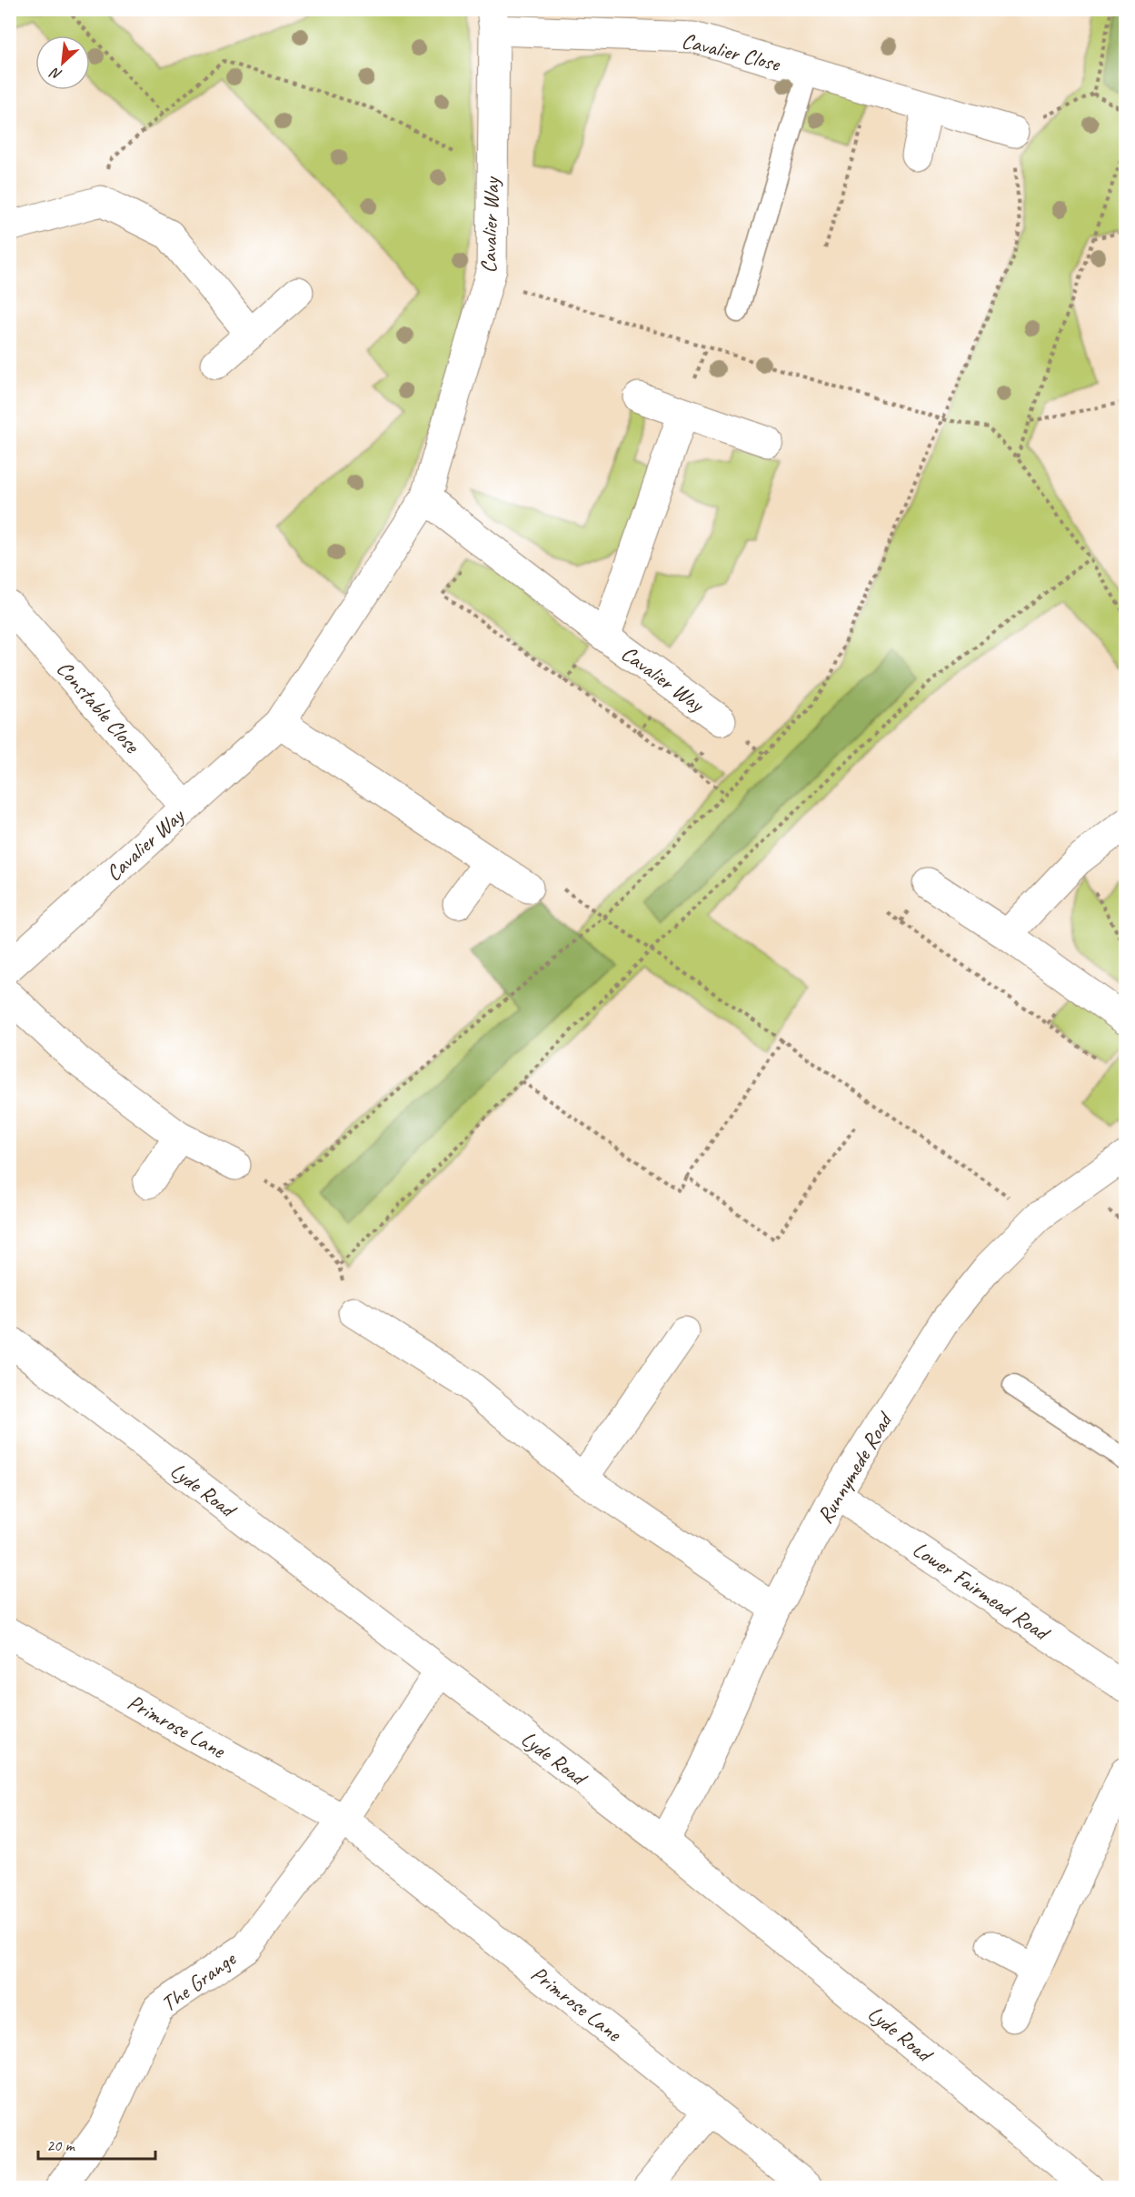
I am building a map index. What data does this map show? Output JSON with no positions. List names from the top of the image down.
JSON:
{
  "streets": {
    "street": [
      "Cavalier Close",
      "Cavalier Way",
      "Constable Close",
      "Runnymede Road",
      "Lyde Road",
      "Lower Fairmead Road",
      "Primrose Lane",
      "The Grange"
    ]
  },
  "crossings": [
    ["Cavalier Close", "Cavalier Way"],
    ["Cavalier Way", "Constable Close"],
    ["Runnymede Road", "Lyde Road"],
    ["Runnymede Road", "Lower Fairmead Road"],
    ["Primrose Lane", "The Grange"]
  ],
  "scale_bar": "20 m",
  "north": "bottom left"
}
